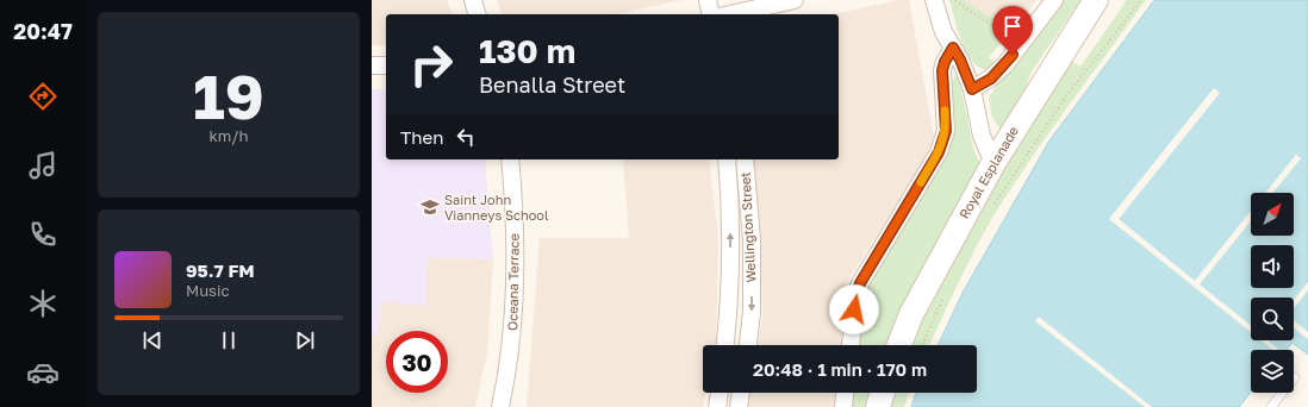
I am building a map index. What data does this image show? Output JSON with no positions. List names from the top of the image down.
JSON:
{
  "streets": {
    "street": ["Royal Esplanade", "Wellington Street", "Oceana Terrace"]
  },
  "places": {
    "school or university": ["Saint John Vianneys School"]
  },
  "north": "top right",
  "page": {
    "tabs": "20:47",
    "tile": ["19", "km/h"],
    "turn": ["130 m", "Benalla Street"],
    "then": "Then",
    "song": ["95.7 FM", "Music"],
    "limit": "30",
    "trip": "20:48 · 1 min · 170 m"
  }
}
